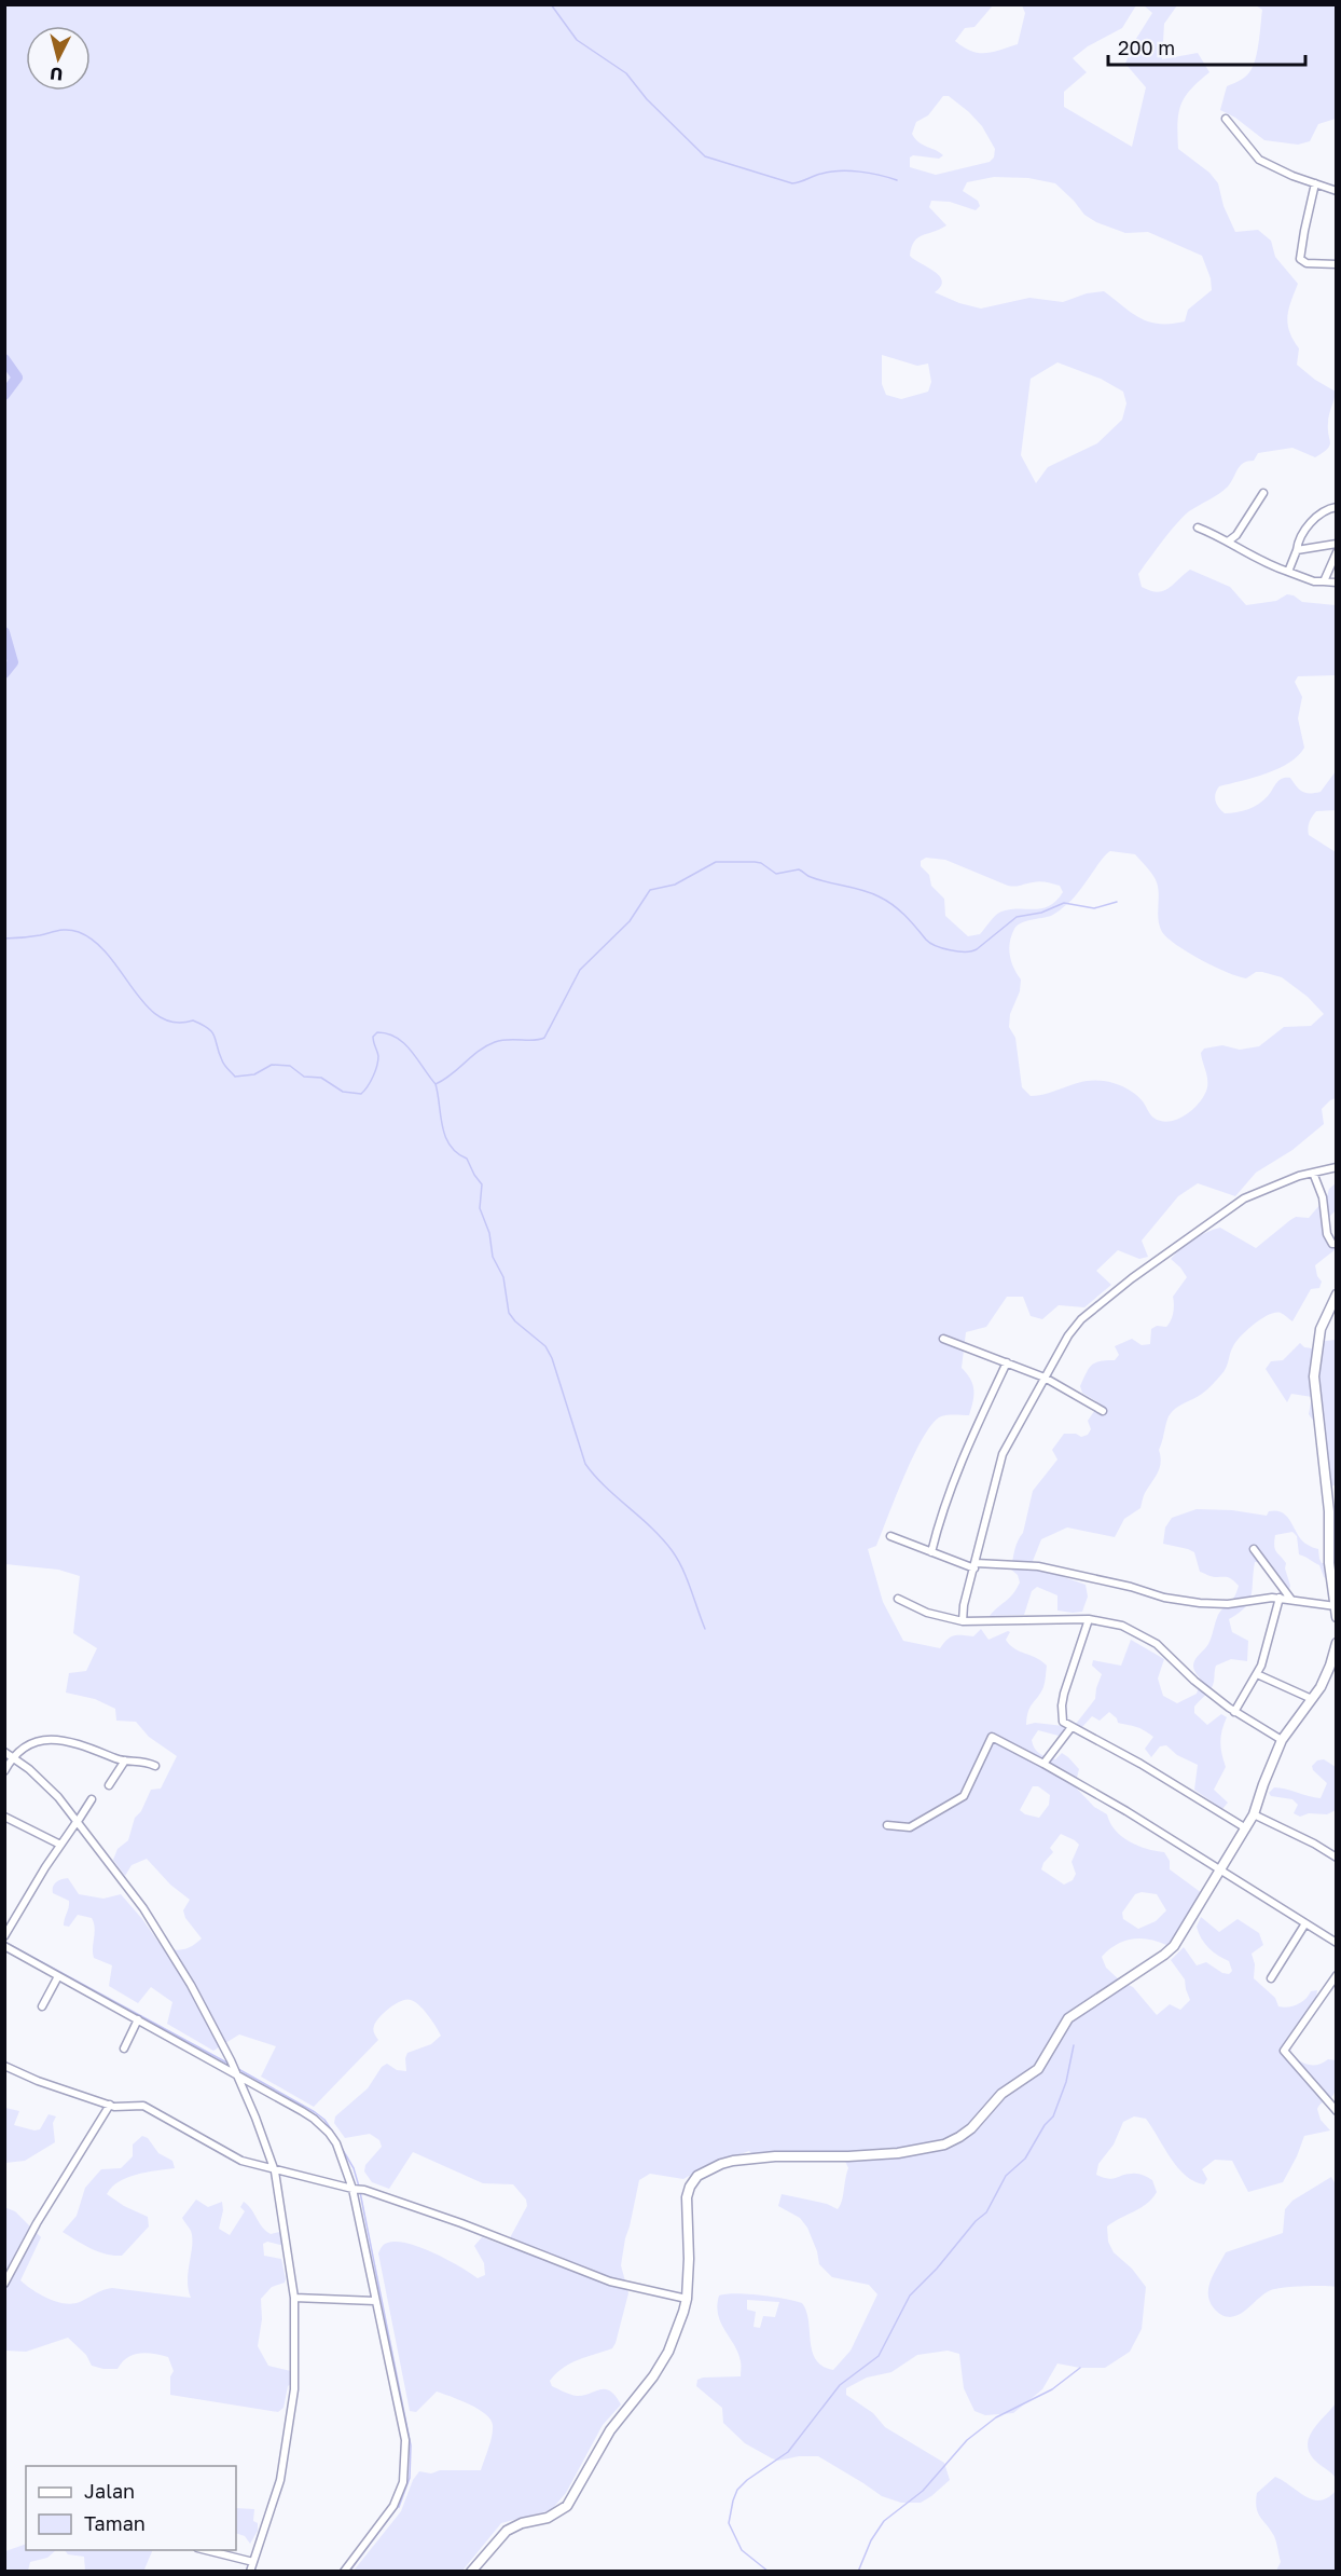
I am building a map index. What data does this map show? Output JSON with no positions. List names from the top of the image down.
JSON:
{
  "legend": ["Jalan", "Taman"],
  "scale_bar": "200 m",
  "north": "bottom"
}
